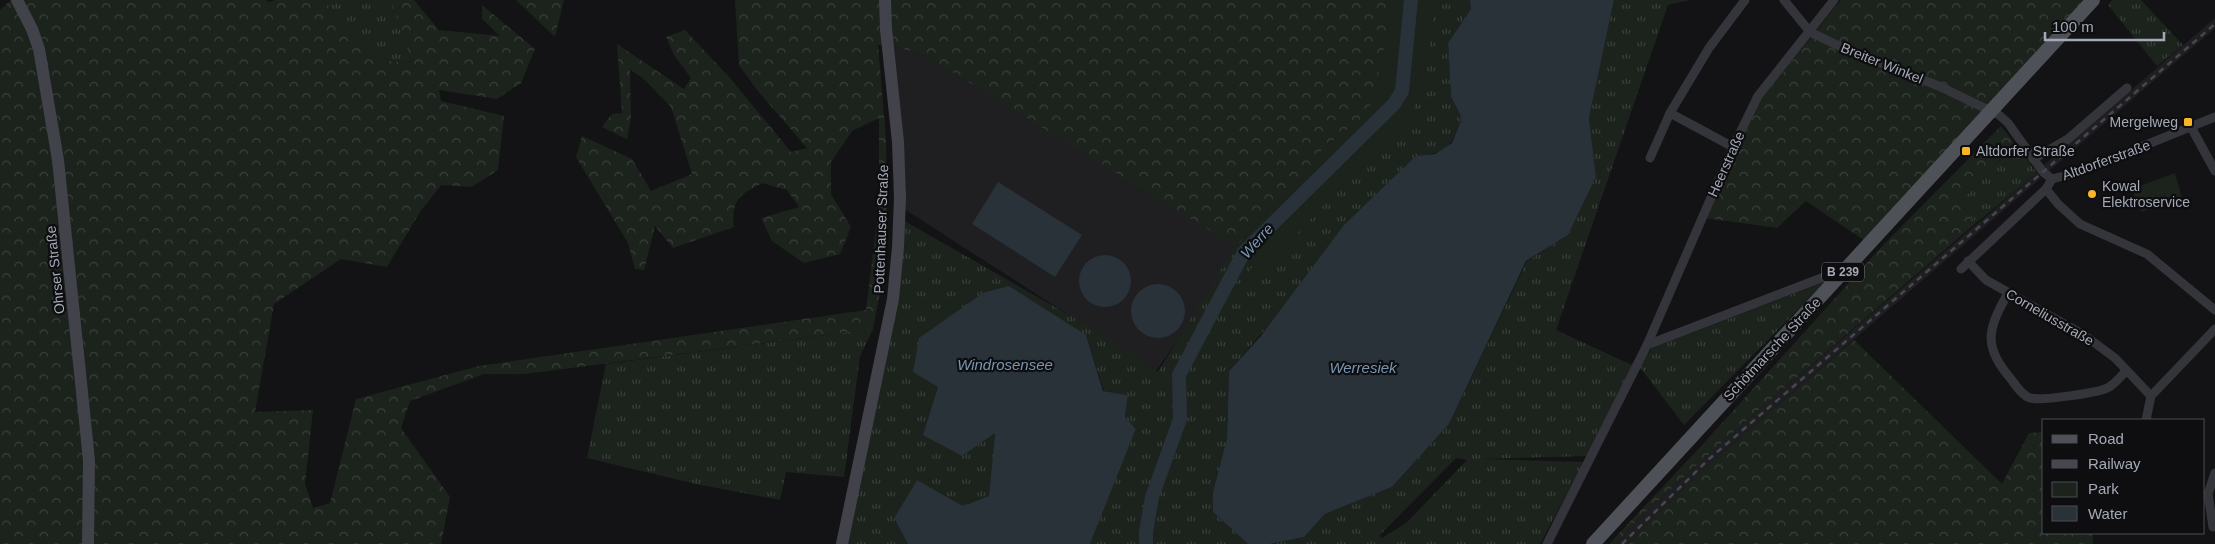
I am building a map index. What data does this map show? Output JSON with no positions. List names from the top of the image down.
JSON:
{
  "streets": {
    "main road": ["B 239", "Schötmarsche Straße"],
    "street": [
      "Breiter Winkel",
      "Altdorferstraße",
      "Heerstraße",
      "Pottenhauser Straße",
      "Ohrser Straße",
      "Corneliusstraße"
    ]
  },
  "crossings": [
    ["Breiter Winkel", "Altdorferstraße"],
    ["Breiter Winkel", "Heerstraße"],
    ["Breiter Winkel", "Schötmarsche Straße"],
    ["Altdorferstraße", "Corneliusstraße"],
    ["Altdorferstraße", "Schötmarsche Straße"]
  ],
  "water": ["Werre", "Windrosensee", "Werresiek"],
  "places": {
    "transit": ["Mergelweg", "Altdorfer Straße"],
    "other": ["Kowal Elektroservice"]
  },
  "legend": [
    "Road",
    "Railway",
    "Park",
    "Water"
  ],
  "scale_bar": "100 m"
}
